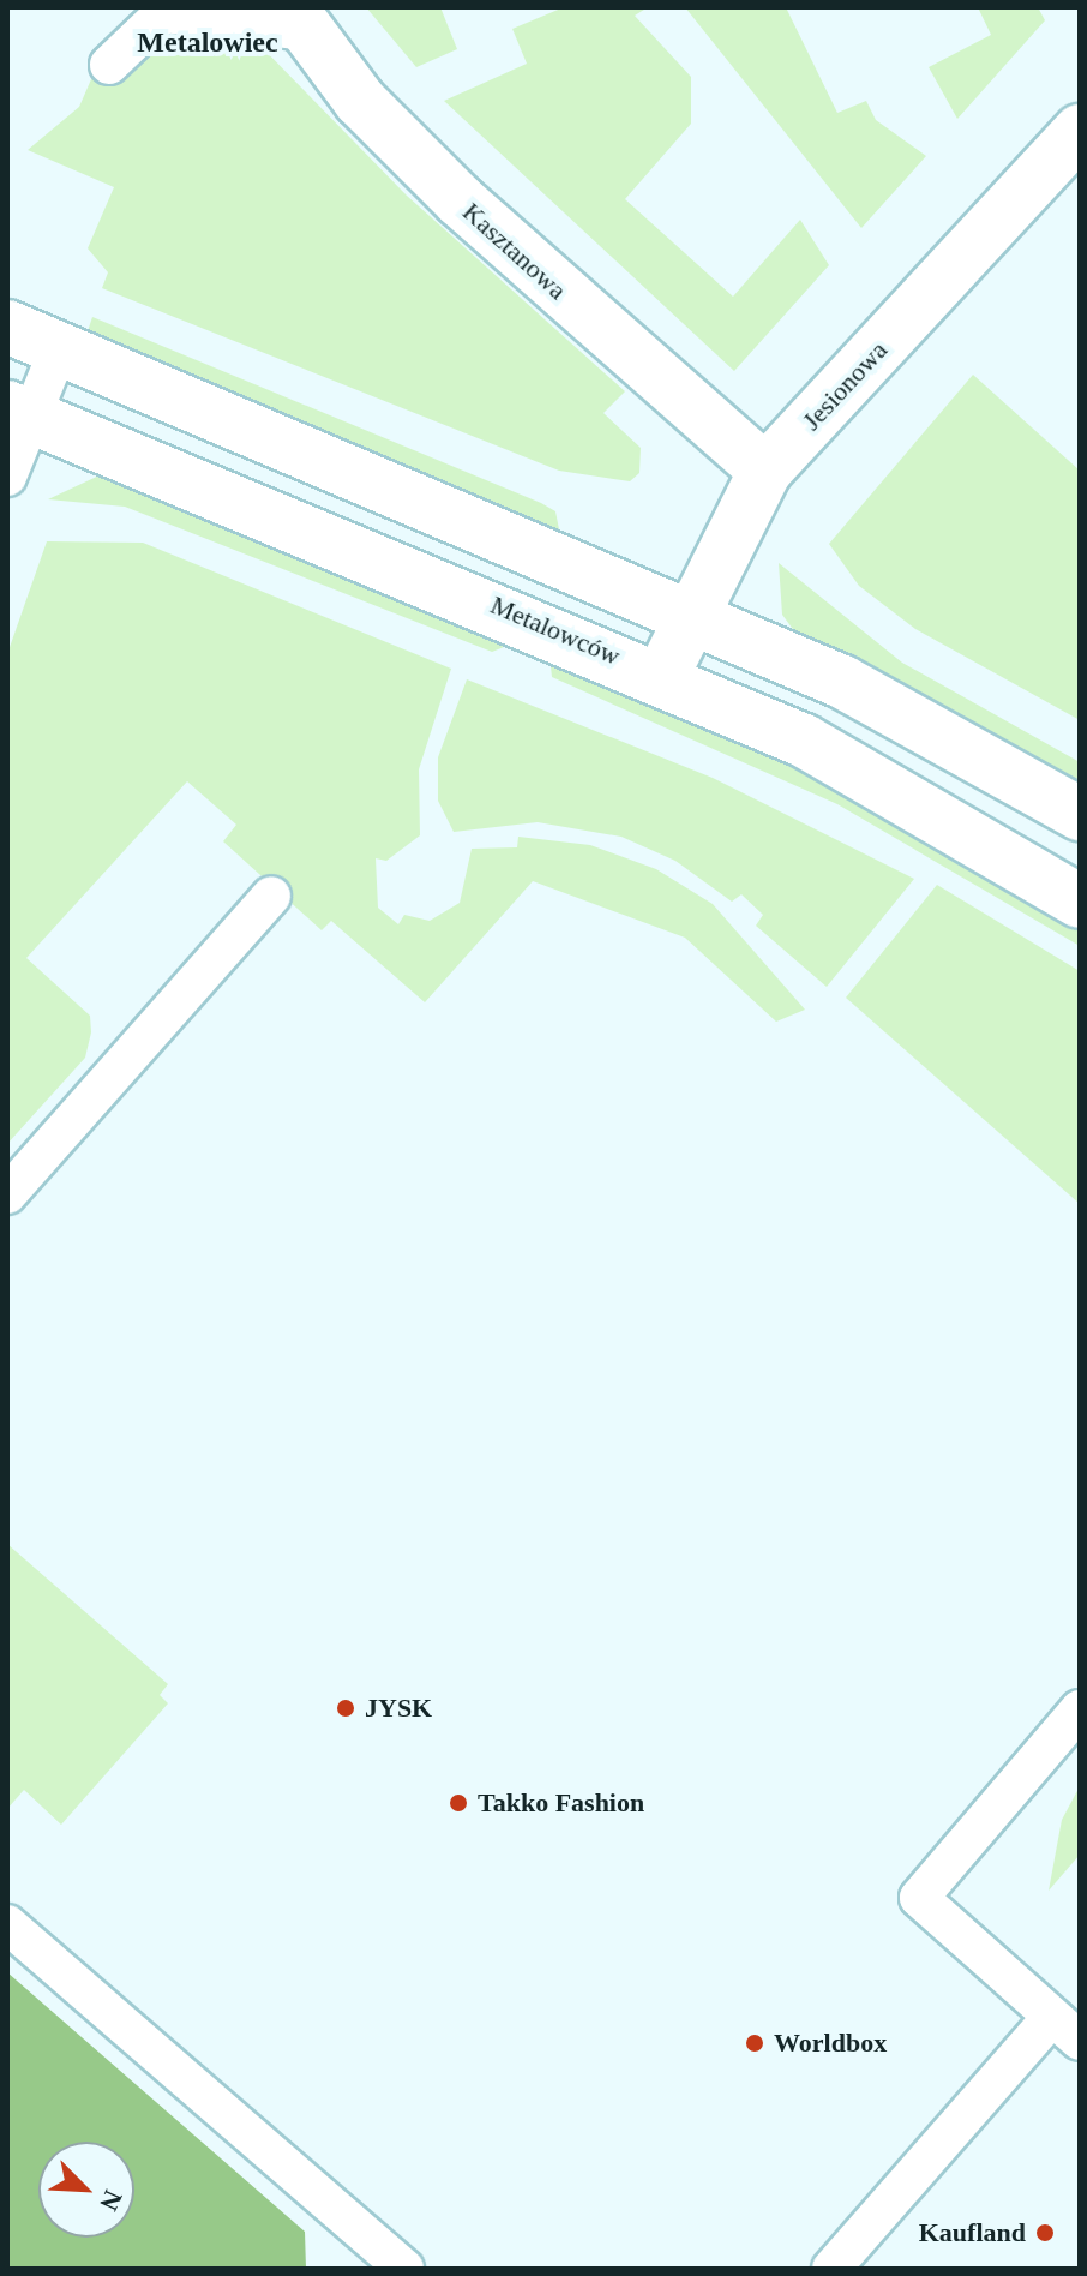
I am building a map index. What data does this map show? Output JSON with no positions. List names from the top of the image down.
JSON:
{
  "streets": {
    "street": ["Kasztanowa", "Jesionowa", "Metalowców"]
  },
  "crossings": [
    ["Kasztanowa", "Jesionowa"],
    ["Jesionowa", "Metalowców"]
  ],
  "districts": ["Metalowiec"],
  "places": [
    "JYSK",
    "Takko Fashion",
    "Worldbox",
    "Kaufland"
  ],
  "north": "bottom right"
}
